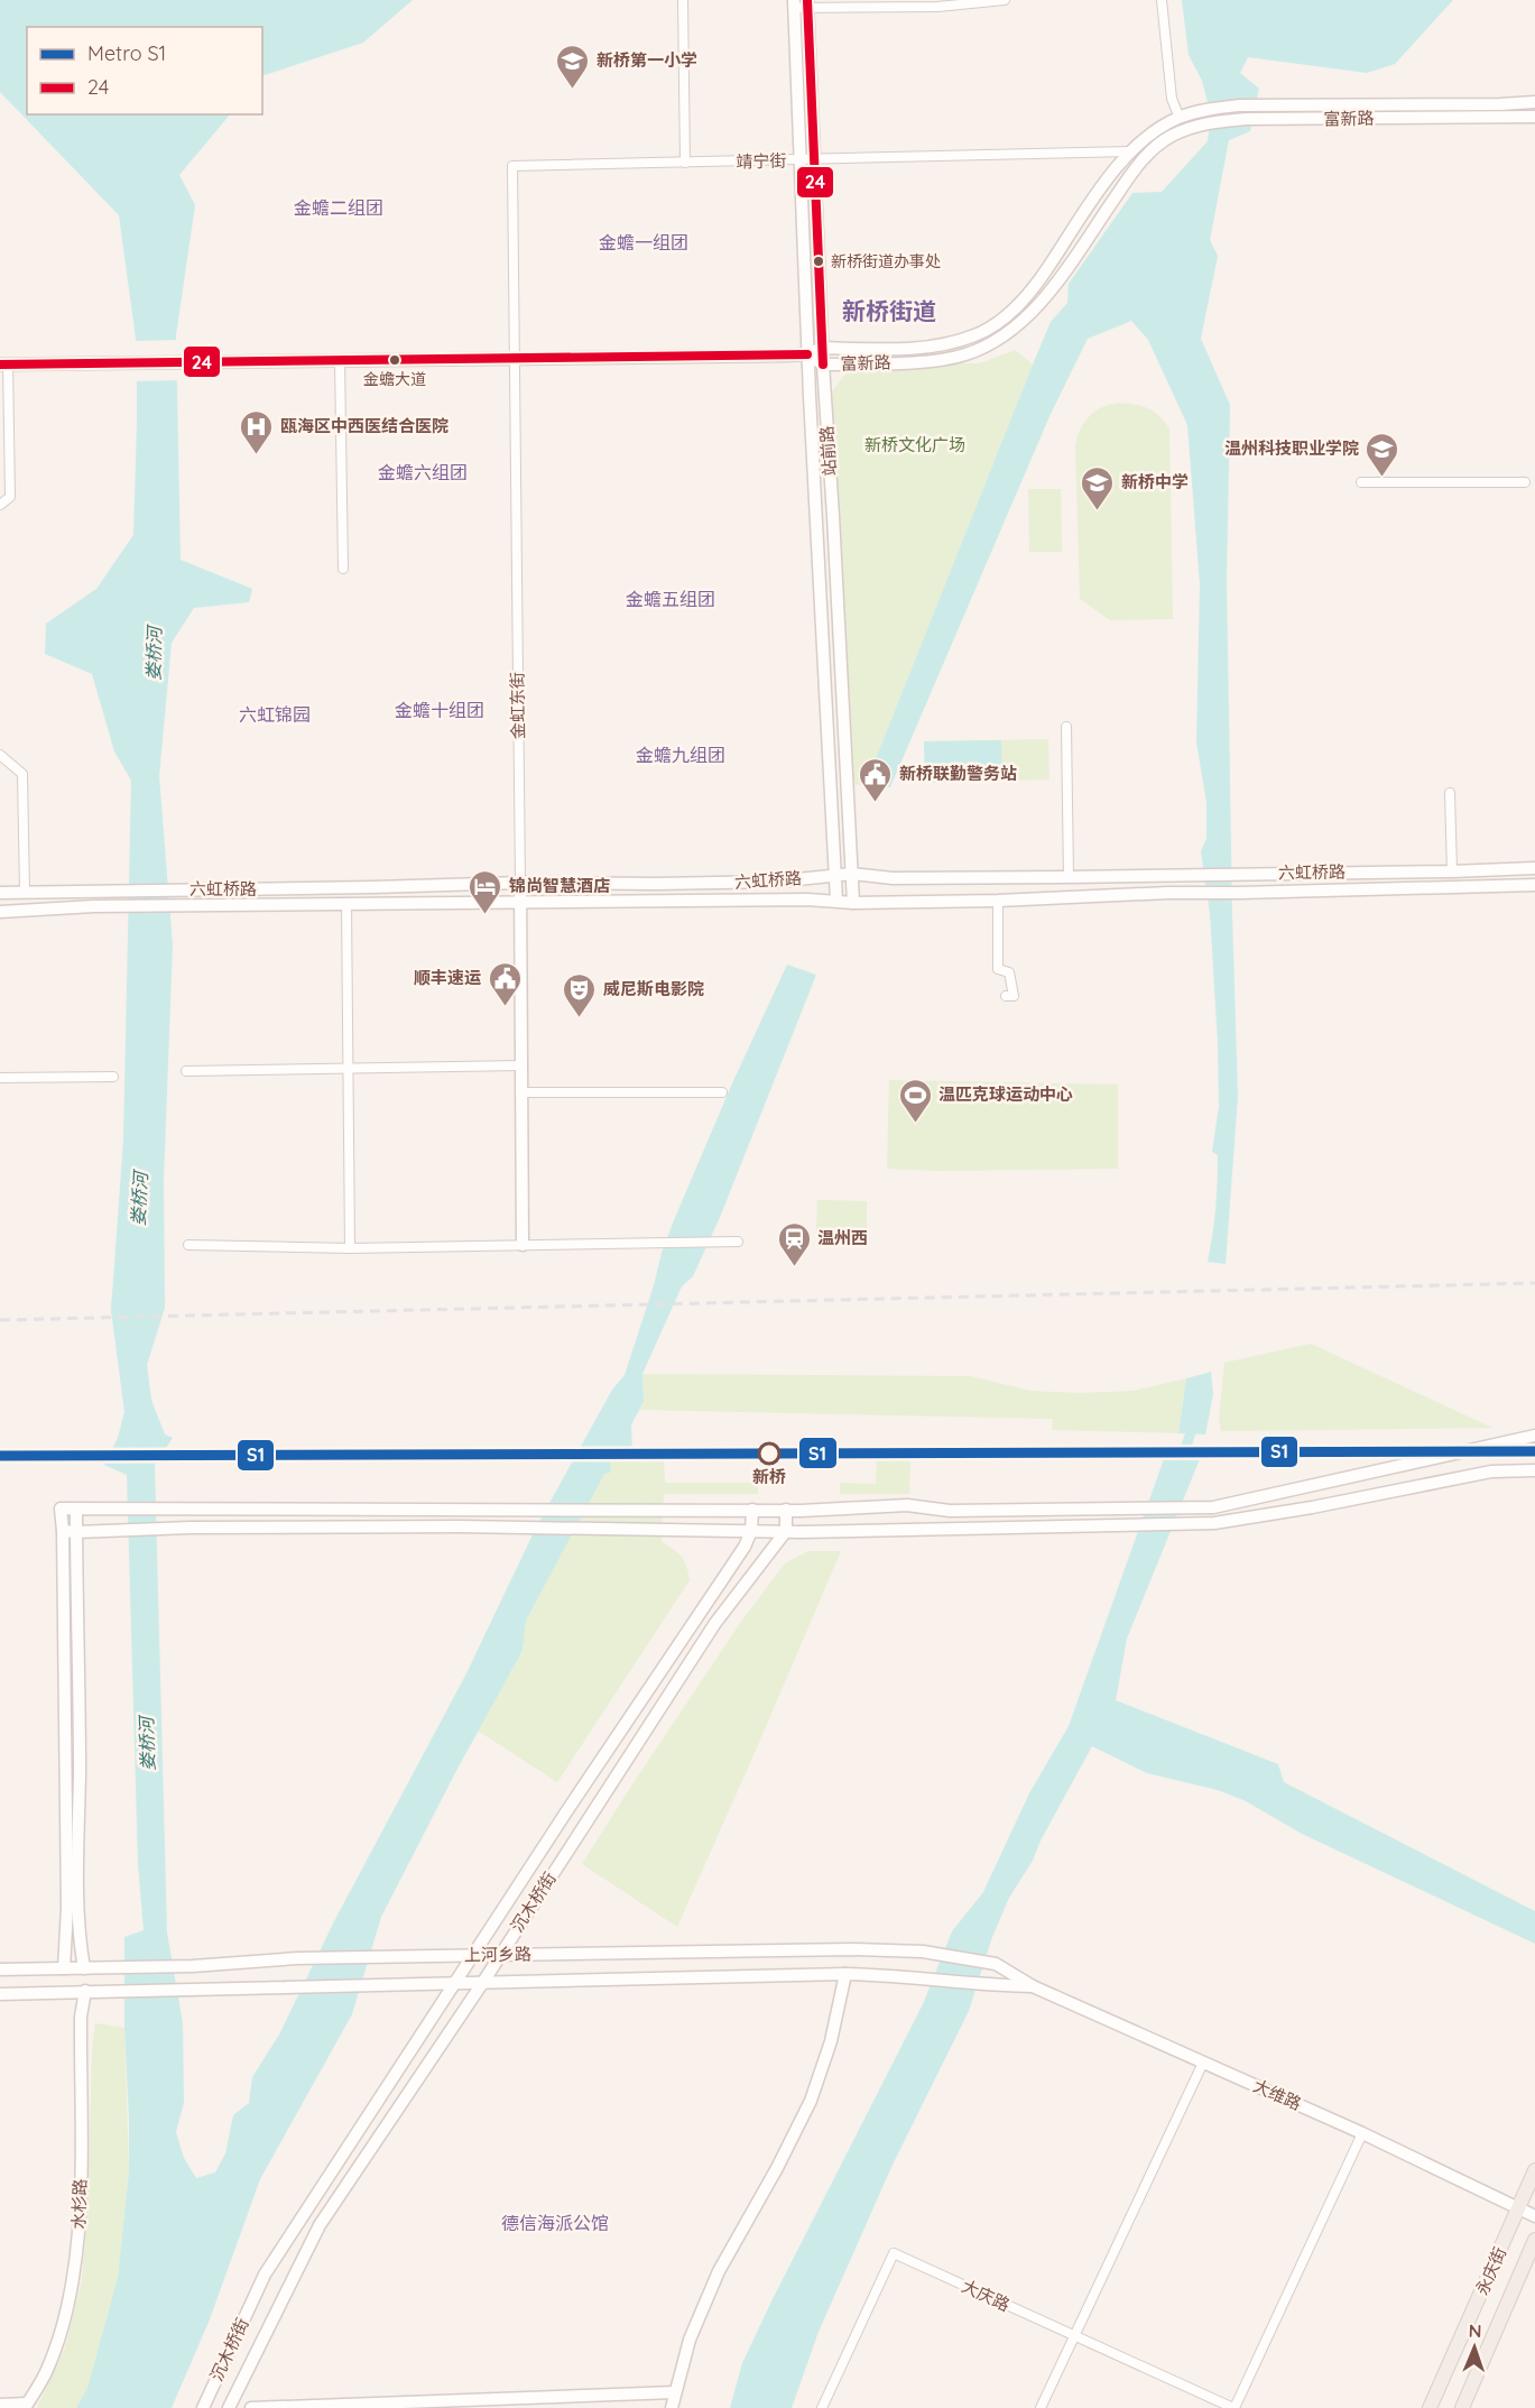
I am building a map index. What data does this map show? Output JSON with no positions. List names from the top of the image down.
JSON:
{
  "streets": {
    "main road": ["永庆街"],
    "street": [
      "富新路",
      "靖宁街",
      "站前路",
      "金虹东街",
      "六虹桥路",
      "沉木桥街",
      "上河乡路",
      "大维路",
      "水杉路",
      "大庆路"
    ]
  },
  "crossings": [
    ["富新路", "靖宁街"],
    ["富新路", "站前路"],
    ["靖宁街", "站前路"],
    ["靖宁街", "金虹东街"],
    ["站前路", "六虹桥路"],
    ["金虹东街", "六虹桥路"],
    ["沉木桥街", "上河乡路"],
    ["上河乡路", "大维路"],
    ["上河乡路", "水杉路"],
    ["大维路", "永庆街"]
  ],
  "districts": [
    "金蟾二组团",
    "金蟾一组团",
    "新桥街道",
    "金蟾六组团",
    "金蟾五组团",
    "金蟾十组团",
    "六虹锦园",
    "金蟾九组团",
    "德信海派公馆"
  ],
  "water": ["娄桥河"],
  "parks": ["新桥文化广场"],
  "places": {
    "school or university": ["新桥第一小学", "温州科技职业学院", "新桥中学"],
    "other": ["新桥街道办事处", "金蟾大道", "新桥"],
    "hospital": ["瓯海区中西医结合医院"],
    "public building": ["新桥联勤警务站", "顺丰速运"],
    "hotel": ["锦尚智慧酒店"],
    "theatre": ["威尼斯电影院"],
    "sports": ["温匹克球运动中心"],
    "station": ["温州西"]
  },
  "lines": ["transit line 24", "metro line S1"],
  "legend": ["Metro S1", "24"],
  "north": "top"
}
